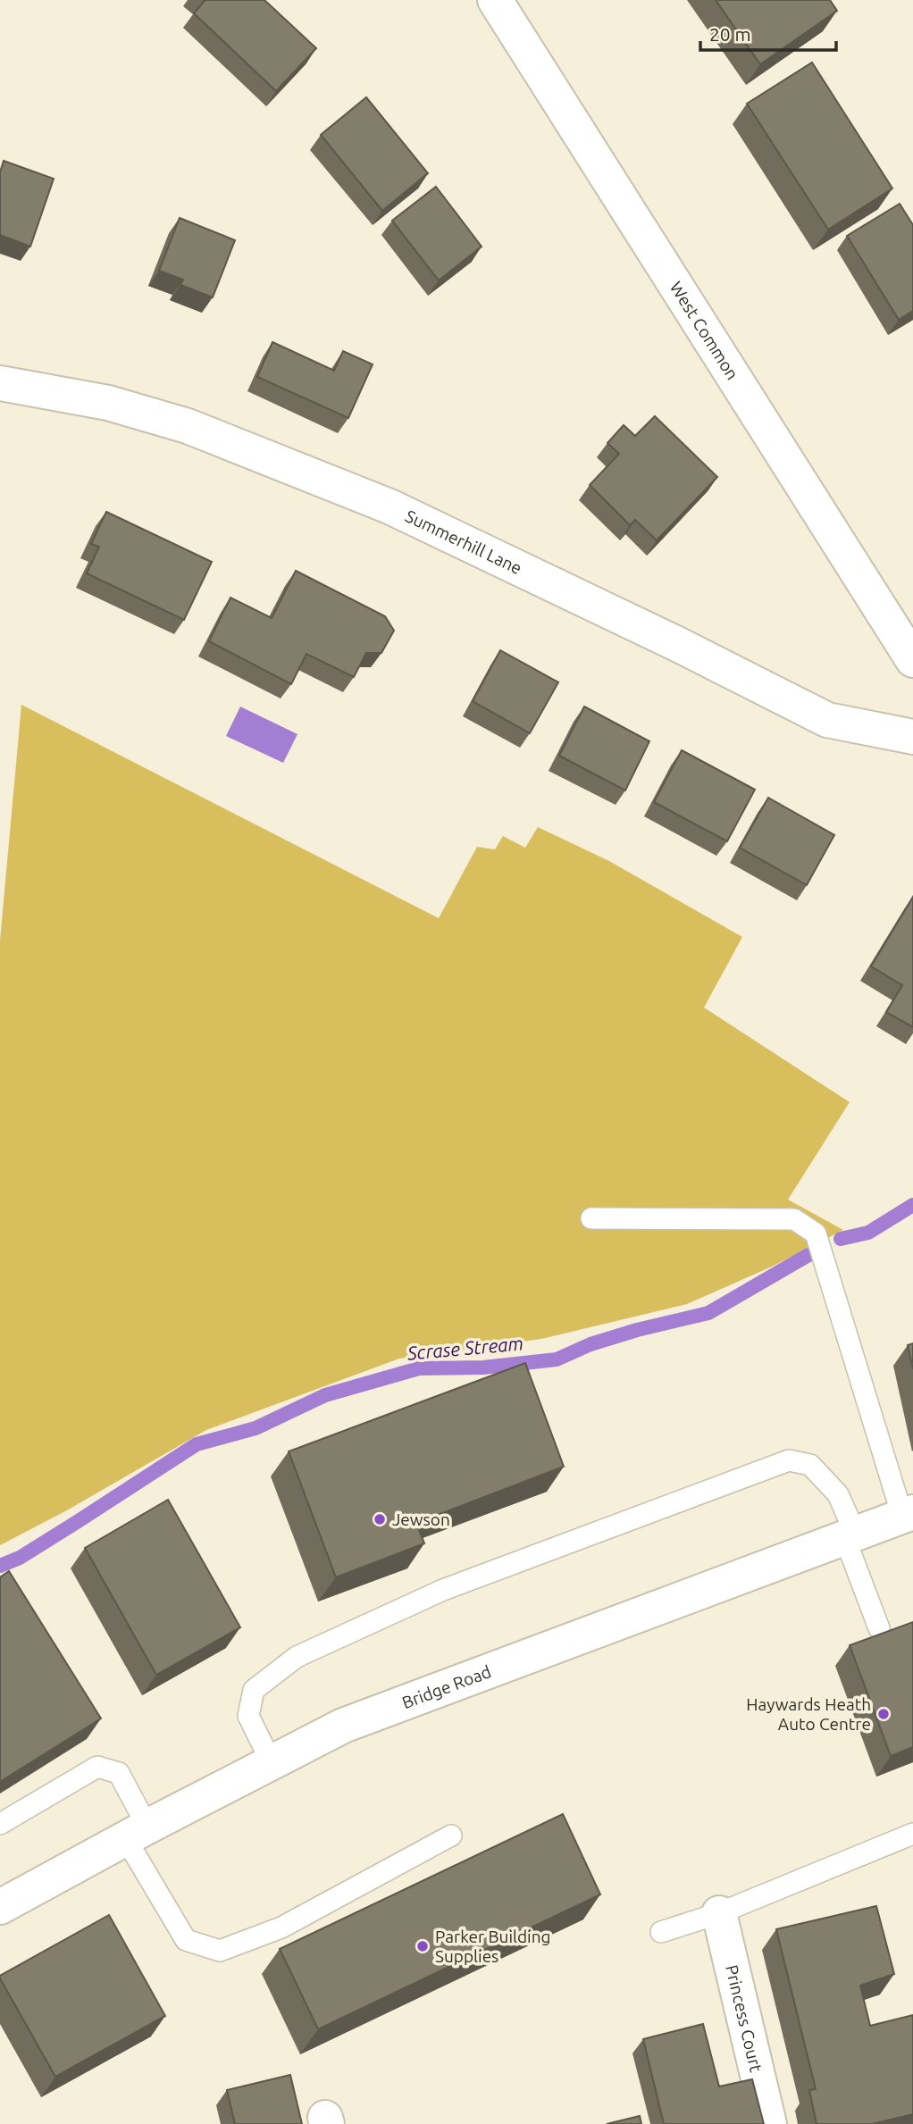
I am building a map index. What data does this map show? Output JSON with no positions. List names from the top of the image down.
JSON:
{
  "streets": {
    "street": [
      "West Common",
      "Summerhill Lane",
      "Bridge Road",
      "Princess Court"
    ]
  },
  "water": ["Scrase Stream"],
  "places": ["Jewson", "Haywards Heath Auto Centre", "Parker Building Supplies"],
  "scale_bar": "20 m"
}
